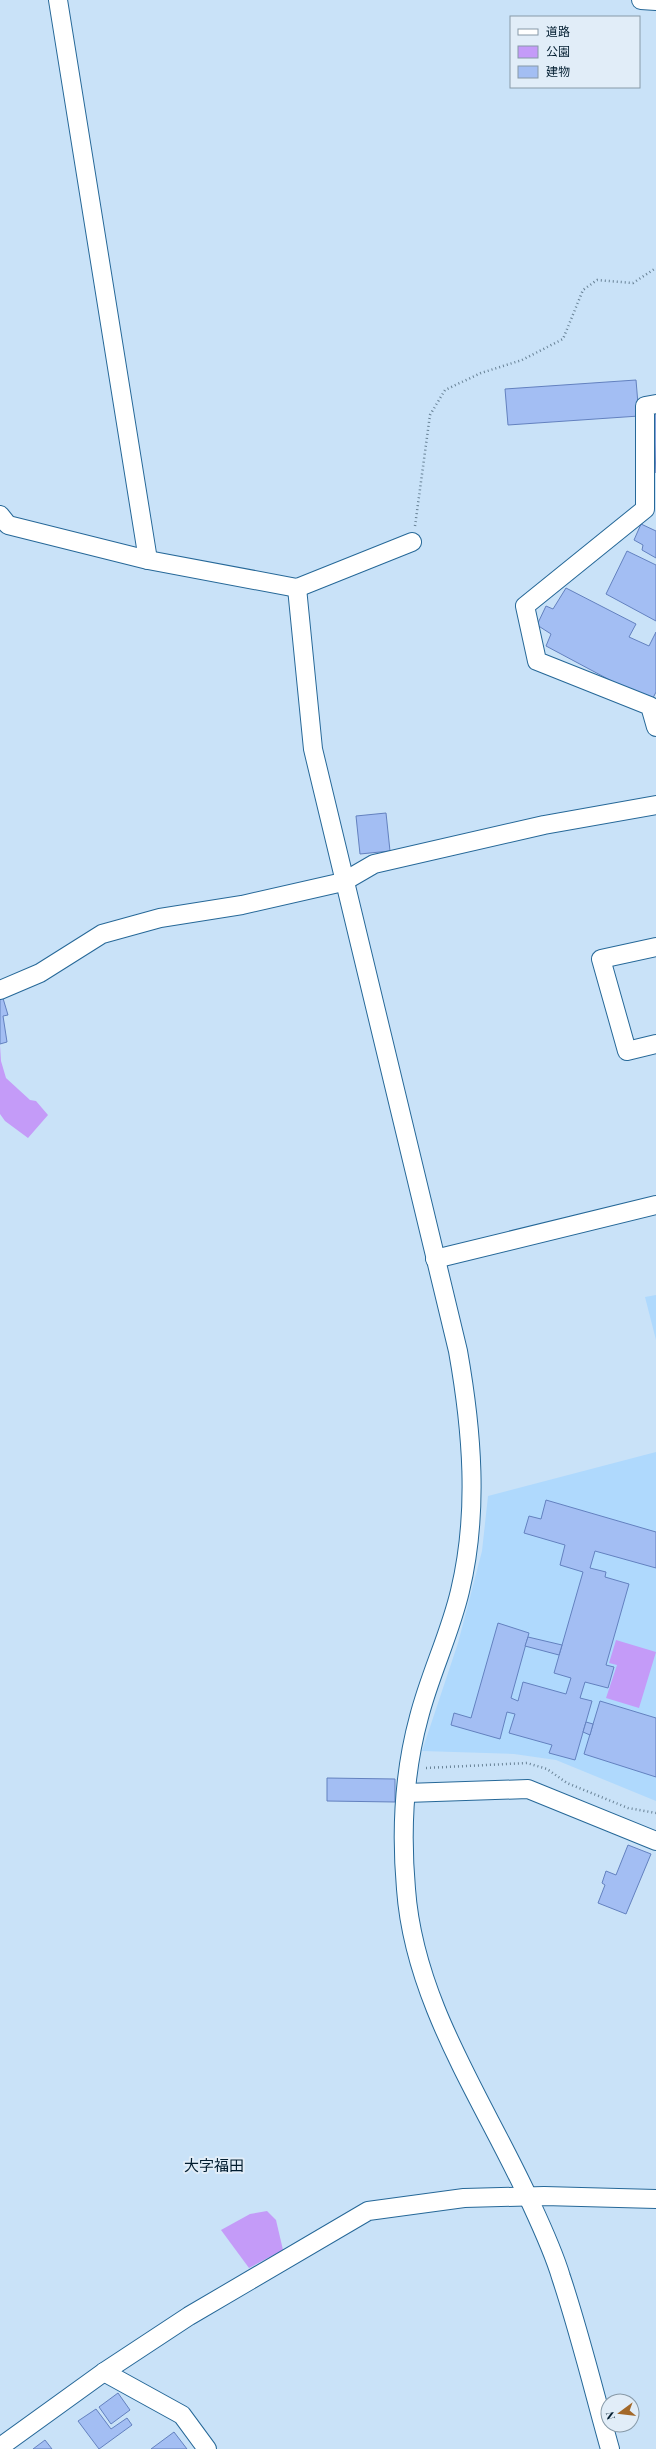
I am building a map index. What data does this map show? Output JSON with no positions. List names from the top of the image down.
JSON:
{
  "districts": ["大字福田"],
  "legend": ["道路", "公園", "建物"],
  "north": "left"
}
